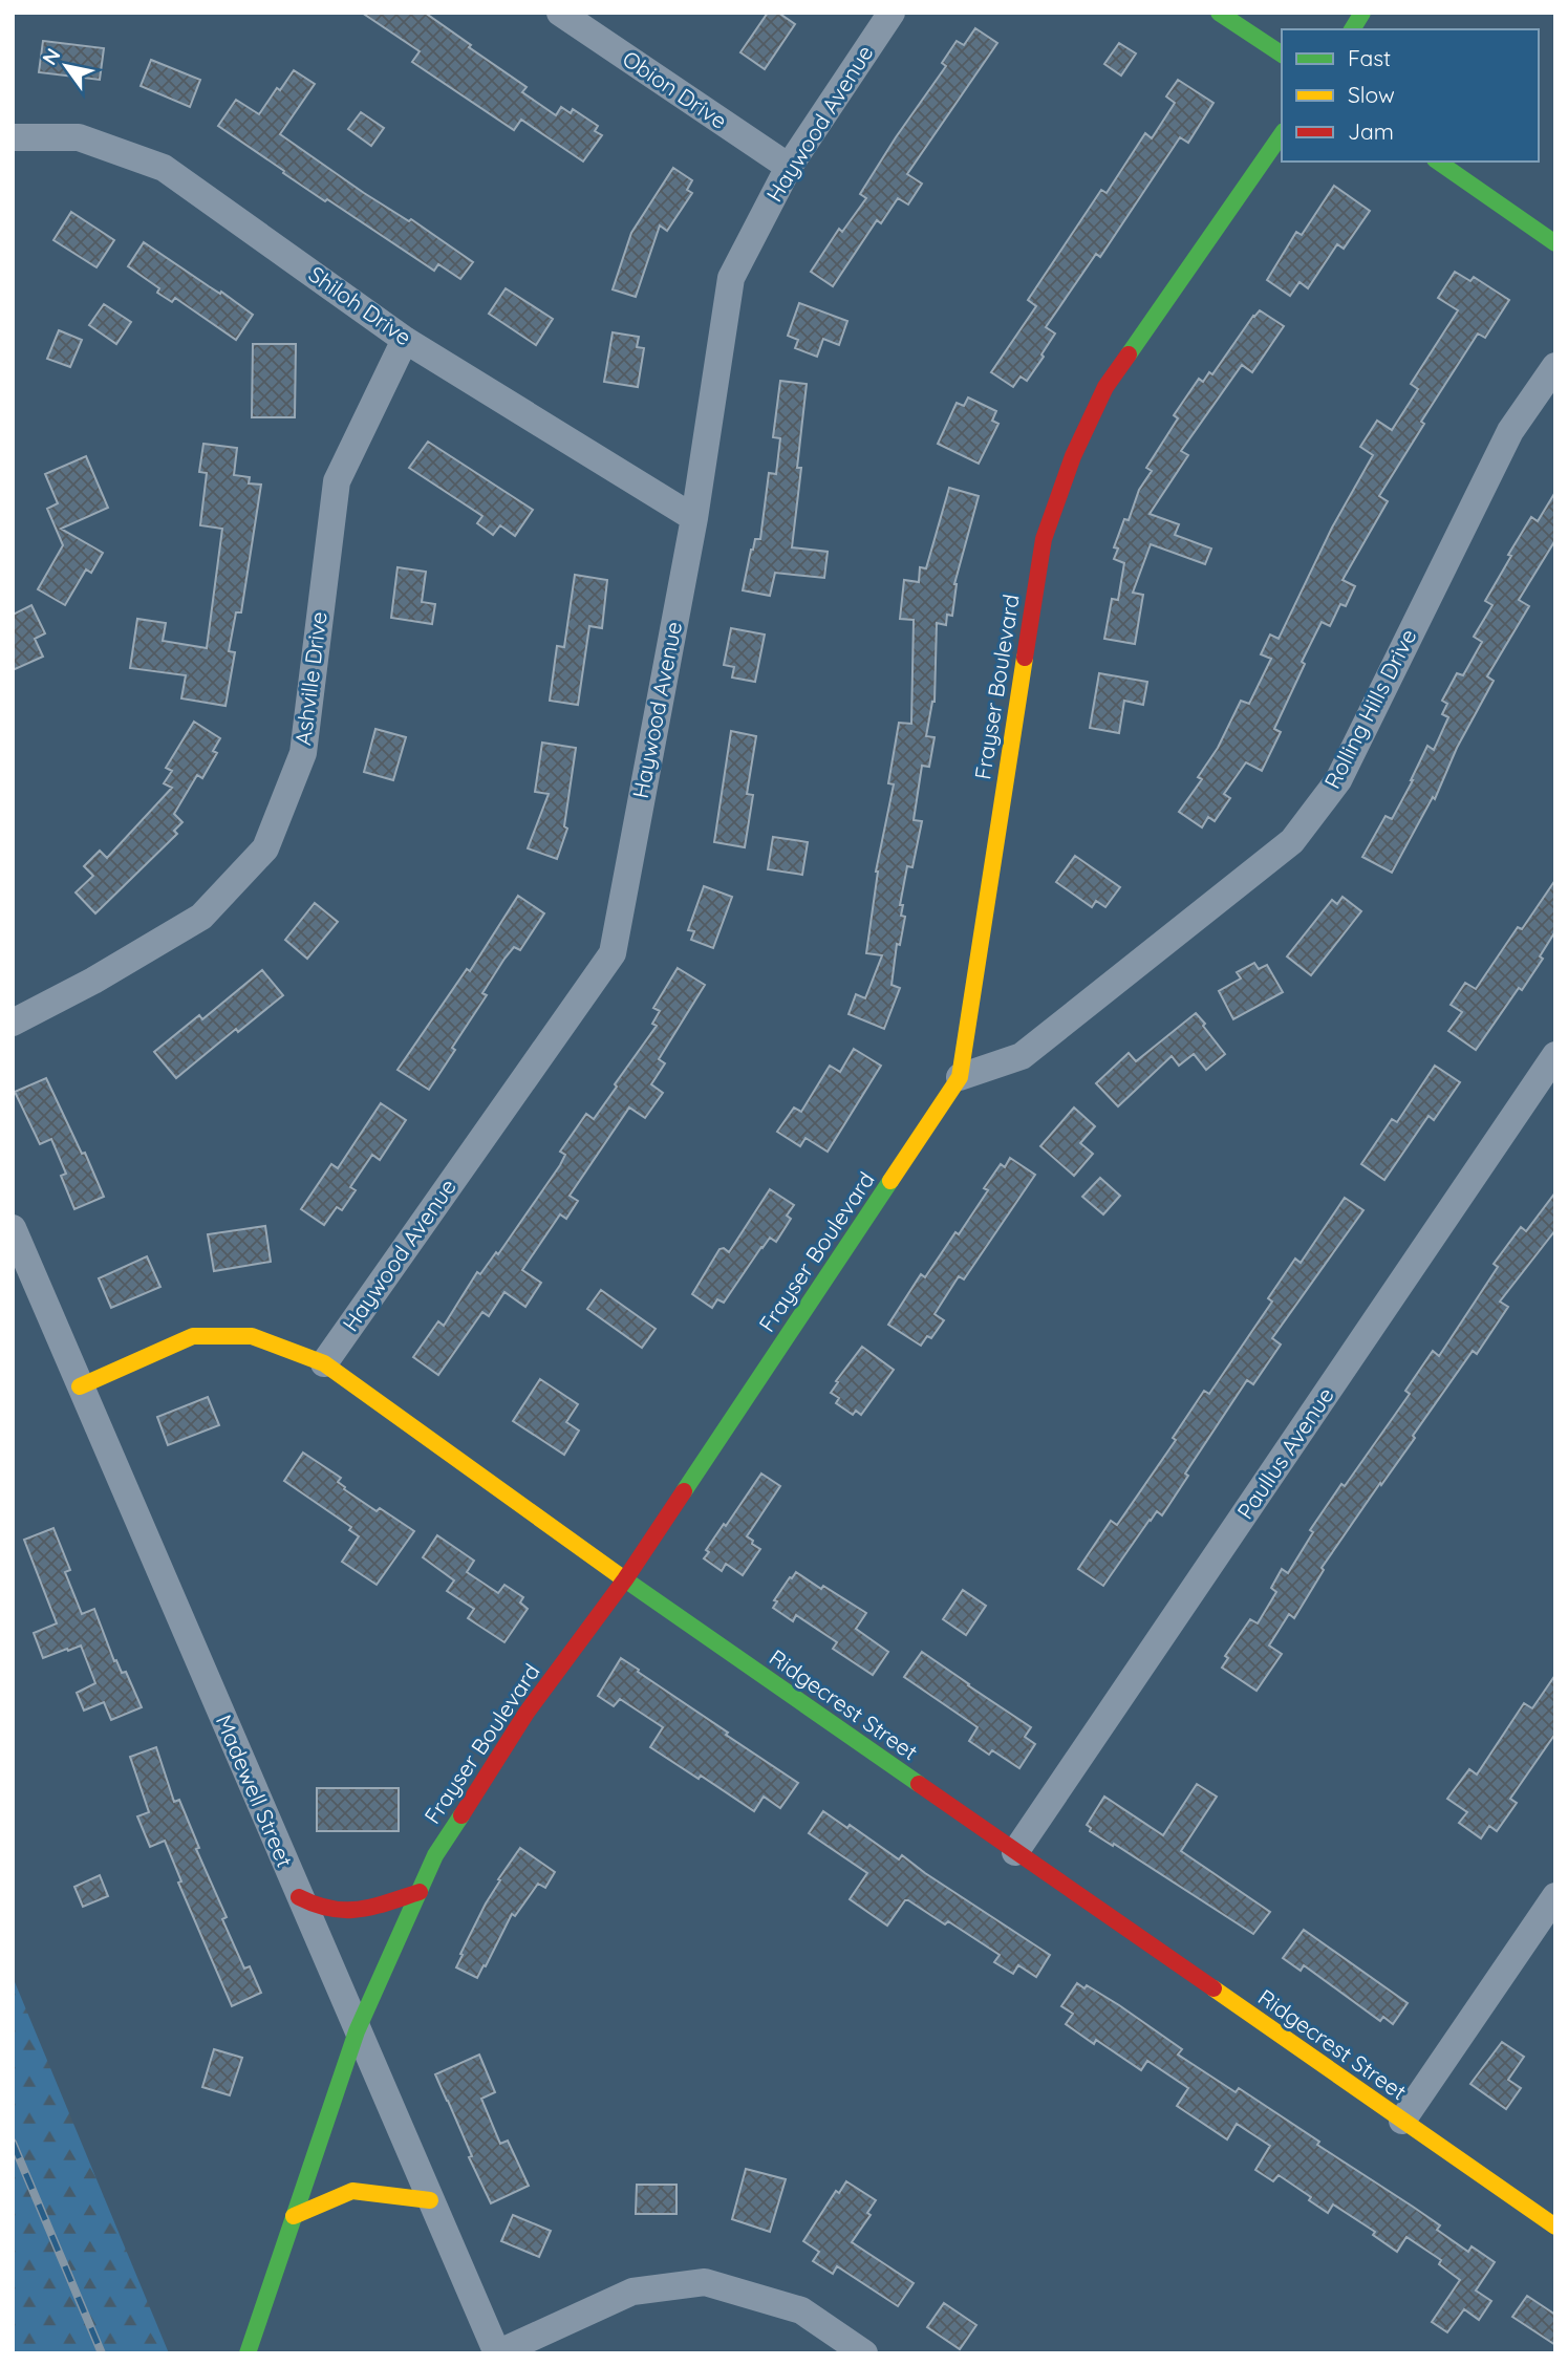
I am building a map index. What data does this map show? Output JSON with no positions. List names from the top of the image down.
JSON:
{
  "streets": {
    "main road": ["Frayser Boulevard", "Ridgecrest Street"],
    "street": [
      "Obion Drive",
      "Haywood Avenue",
      "Shiloh Drive",
      "Ashville Drive",
      "Rolling Hills Drive",
      "Paullus Avenue",
      "Madewell Street"
    ]
  },
  "crossings": [
    ["Obion Drive", "Haywood Avenue"],
    ["Haywood Avenue", "Shiloh Drive"],
    ["Haywood Avenue", "Ridgecrest Street"],
    ["Shiloh Drive", "Ashville Drive"],
    ["Frayser Boulevard", "Rolling Hills Drive"],
    ["Frayser Boulevard", "Ridgecrest Street"],
    ["Frayser Boulevard", "Madewell Street"],
    ["Paullus Avenue", "Ridgecrest Street"],
    ["Ridgecrest Street", "Madewell Street"]
  ],
  "legend": ["Fast", "Slow", "Jam"],
  "north": "top left"
}
